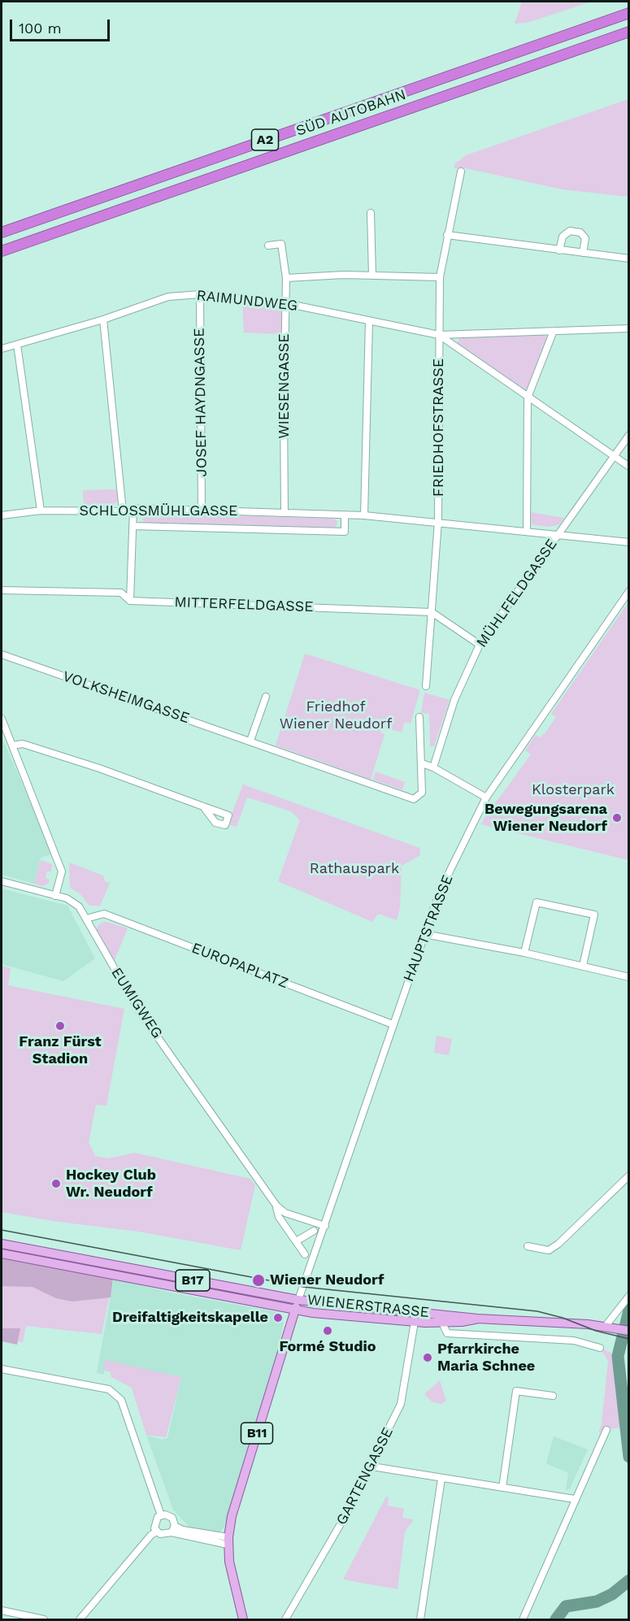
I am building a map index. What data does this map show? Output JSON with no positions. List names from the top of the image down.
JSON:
{
  "streets": {
    "highway": ["SÜD AUTOBAHN", "A2"],
    "main road": ["B17", "WIENERSTRASSE", "B11"],
    "street": [
      "RAIMUNDWEG",
      "WIESENGASSE",
      "JOSEF HAYDNGASSE",
      "FRIEDHOFSTRASSE",
      "SCHLOSSMÜHLGASSE",
      "MÜHLFELDGASSE",
      "MITTERFELDGASSE",
      "VOLKSHEIMGASSE",
      "HAUPTSTRASSE",
      "EUROPAPLATZ",
      "EUMIGWEG",
      "GARTENGASSE"
    ]
  },
  "crossings": [
    ["RAIMUNDWEG", "WIESENGASSE"],
    ["RAIMUNDWEG", "JOSEF HAYDNGASSE"],
    ["RAIMUNDWEG", "FRIEDHOFSTRASSE"],
    ["WIESENGASSE", "SCHLOSSMÜHLGASSE"],
    ["JOSEF HAYDNGASSE", "SCHLOSSMÜHLGASSE"],
    ["FRIEDHOFSTRASSE", "SCHLOSSMÜHLGASSE"],
    ["FRIEDHOFSTRASSE", "MITTERFELDGASSE"],
    ["SCHLOSSMÜHLGASSE", "MÜHLFELDGASSE"],
    ["HAUPTSTRASSE", "EUROPAPLATZ"],
    ["HAUPTSTRASSE", "EUMIGWEG"],
    ["HAUPTSTRASSE", "WIENERSTRASSE"],
    ["HAUPTSTRASSE", "B11"],
    ["EUROPAPLATZ", "EUMIGWEG"],
    ["B17", "WIENERSTRASSE"],
    ["WIENERSTRASSE", "B11"],
    ["WIENERSTRASSE", "GARTENGASSE"]
  ],
  "parks": ["Friedhof Wiener Neudorf", "Klosterpark", "Rathauspark"],
  "places": [
    "Bewegungsarena Wiener Neudorf",
    "Franz Fürst Stadion",
    "Hockey Club Wr. Neudorf",
    "Wiener Neudorf",
    "Dreifaltigkeitskapelle",
    "Formé Studio",
    "Pfarrkirche Maria Schnee"
  ],
  "scale_bar": "100 m"
}
